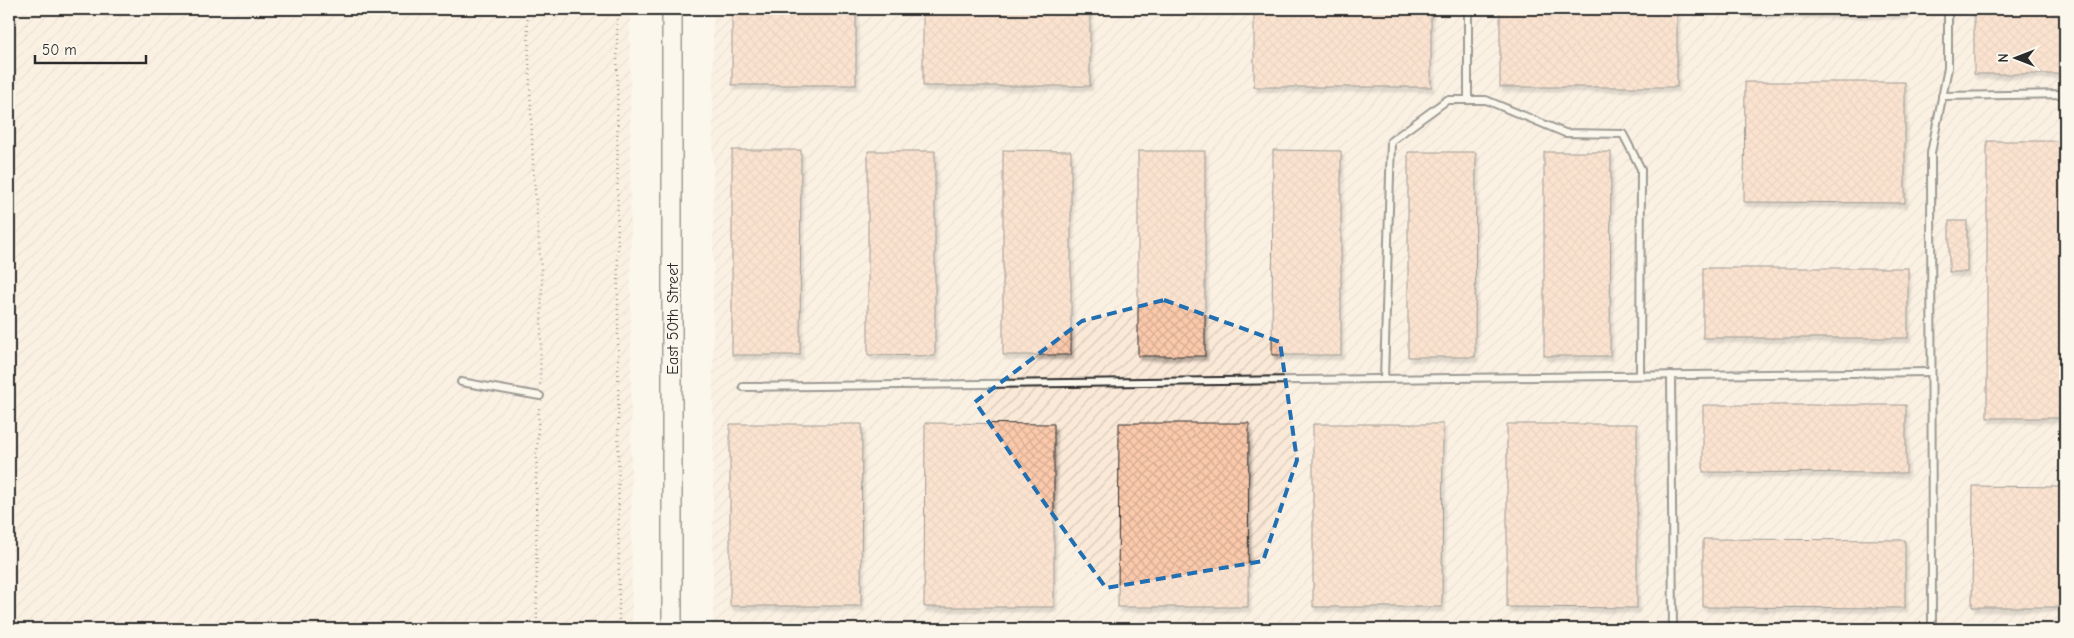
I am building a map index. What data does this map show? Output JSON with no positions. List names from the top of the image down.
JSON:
{
  "streets": {
    "main road": ["East 50th Street"]
  },
  "scale_bar": "50 m",
  "north": "left"
}
